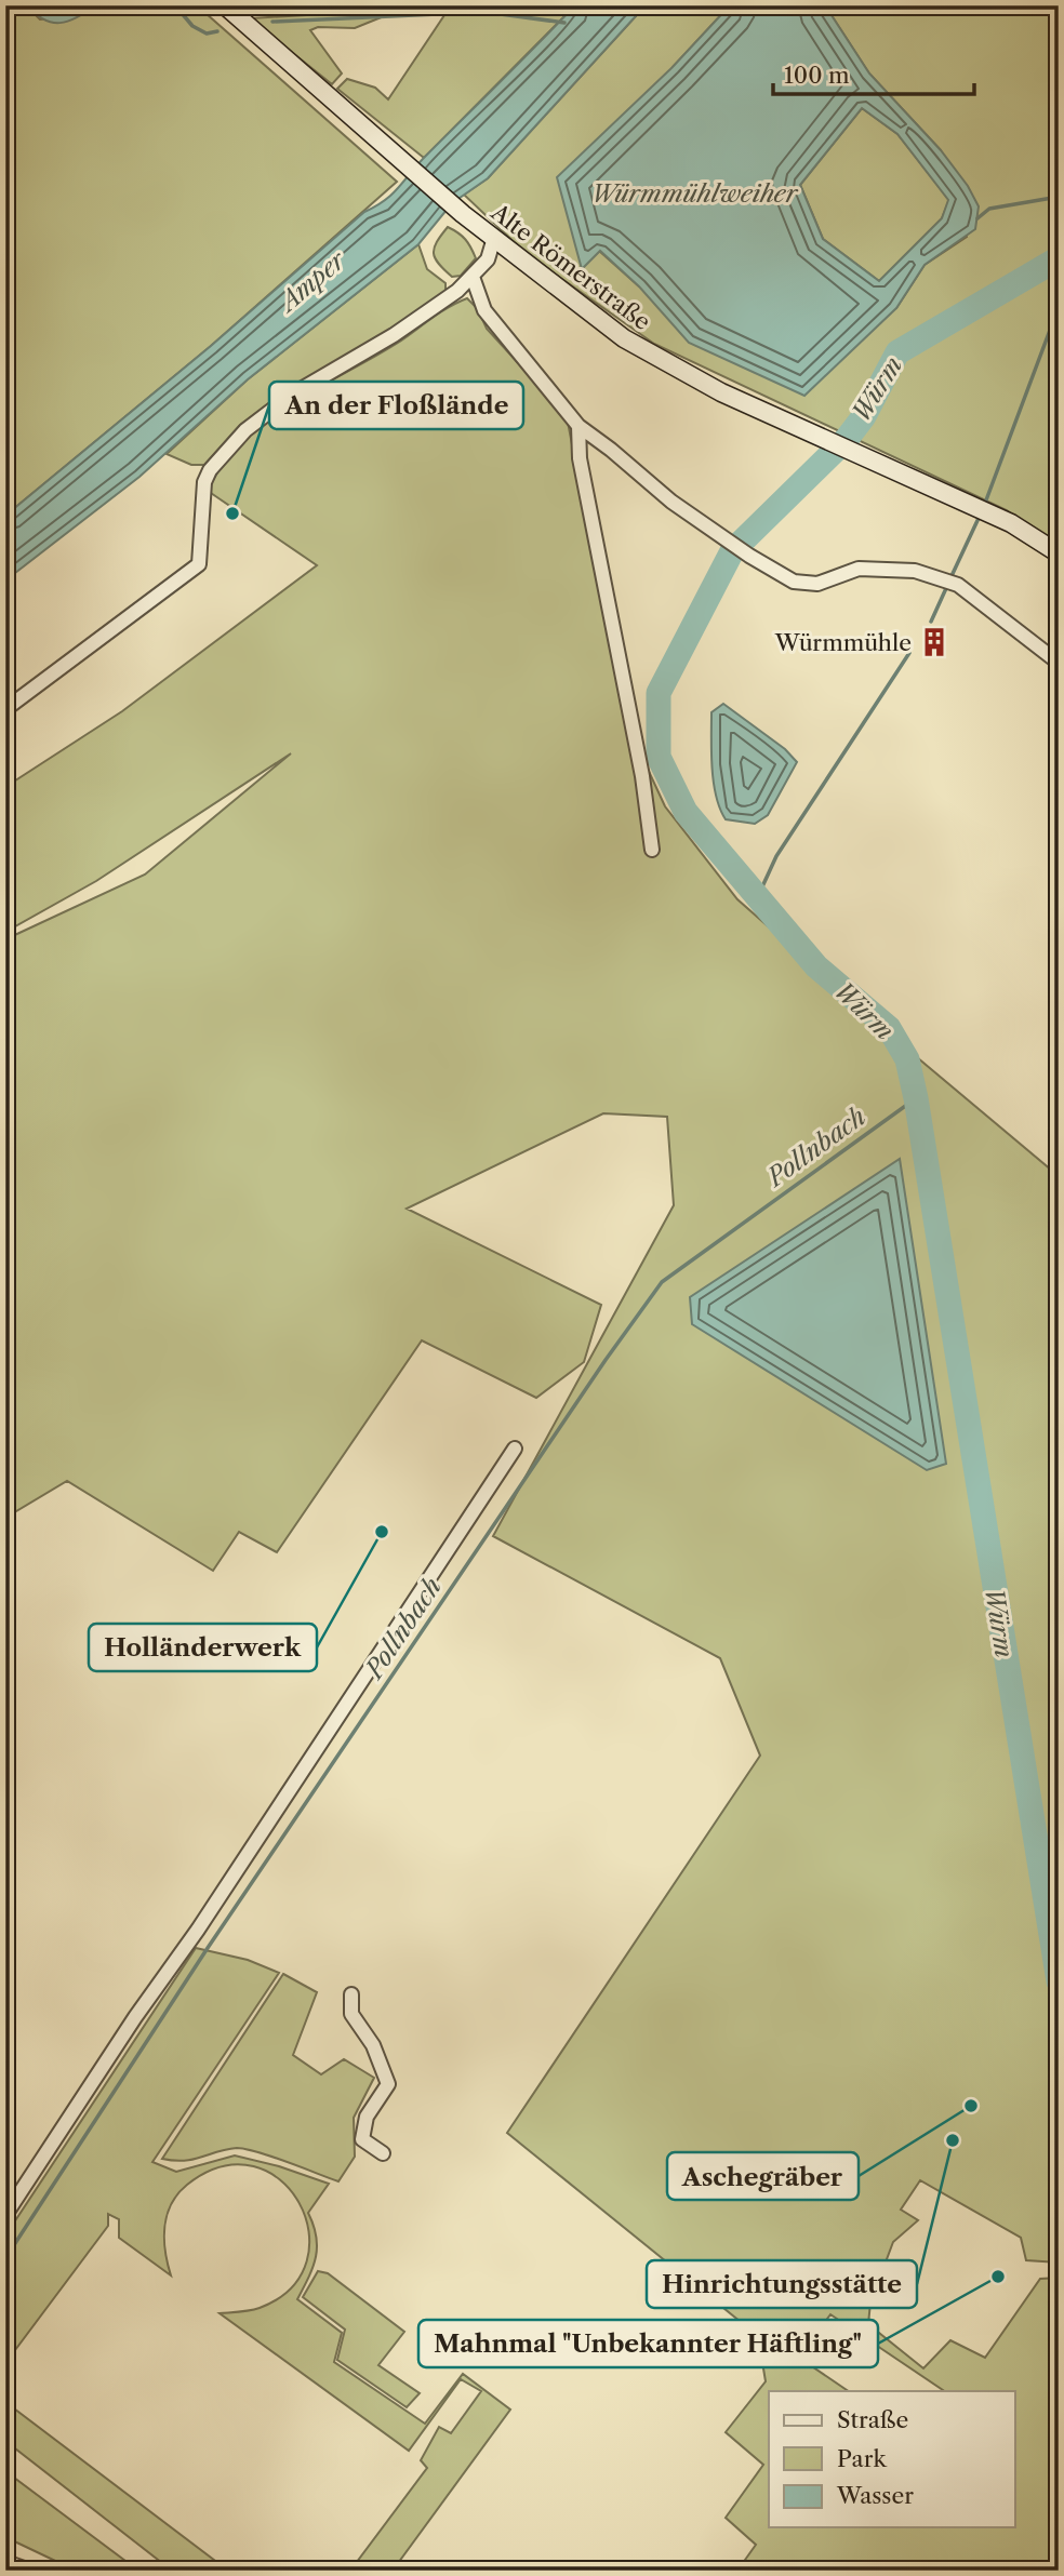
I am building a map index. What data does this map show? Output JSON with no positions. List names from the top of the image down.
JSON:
{
  "streets": {
    "main road": ["Alte Römerstraße"]
  },
  "water": [
    "Würmmühlweiher",
    "Amper",
    "Würm",
    "Pollnbach"
  ],
  "places": {
    "other": [
      "An der Floßlände",
      "Holländerwerk",
      "Aschegräber",
      "Hinrichtungsstätte",
      "Mahnmal \"Unbekannter Häftling\""
    ],
    "building": ["Würmmühle"]
  },
  "legend": ["Straße", "Park", "Wasser"],
  "scale_bar": "100 m"
}
